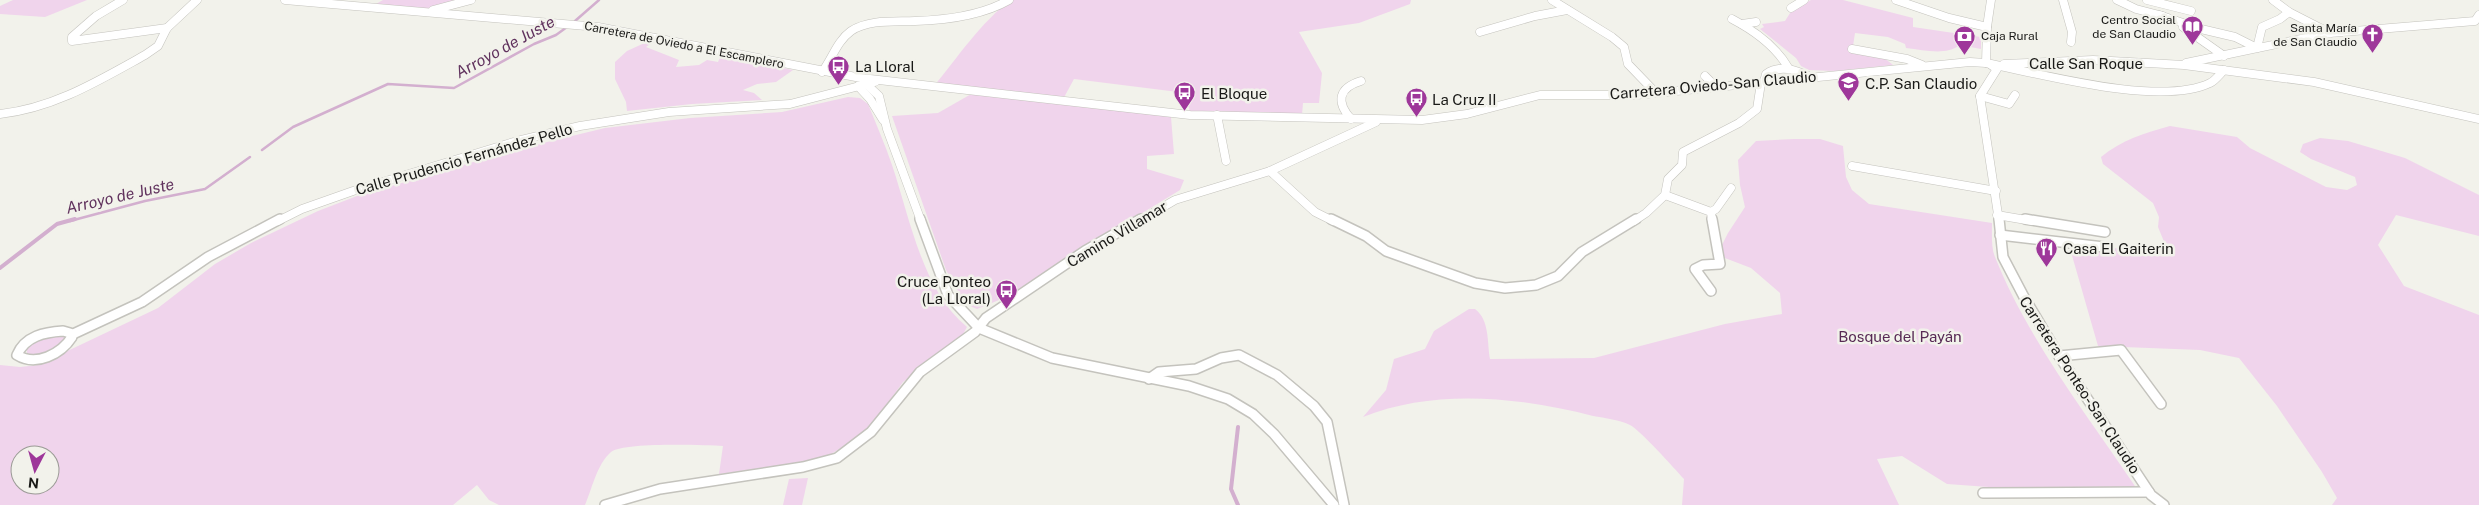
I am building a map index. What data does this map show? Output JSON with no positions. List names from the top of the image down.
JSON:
{
  "streets": {
    "street": [
      "Carretera de Oviedo a El Escamplero",
      "Calle San Roque",
      "Carretera Oviedo-San Claudio",
      "Calle Prudencio Fernández Pello",
      "Camino Villamar",
      "Carretera Ponteo-San Claudio"
    ]
  },
  "crossings": [
    ["Calle San Roque", "Carretera Oviedo-San Claudio"],
    ["Carretera Oviedo-San Claudio", "Calle Prudencio Fernández Pello"],
    ["Carretera Oviedo-San Claudio", "Camino Villamar"]
  ],
  "water": ["Arroyo de Juste"],
  "parks": ["Bosque del Payán"],
  "places": {
    "library": ["Centro Social de San Claudio"],
    "church": ["Santa María de San Claudio"],
    "bank": ["Caja Rural"],
    "bus stop": [
      "La Lloral",
      "El Bloque",
      "La Cruz II",
      "Cruce Ponteo (La Lloral)"
    ],
    "school or university": ["C.P. San Claudio"],
    "restaurant": ["Casa El Gaiterin"]
  },
  "north": "bottom"
}
